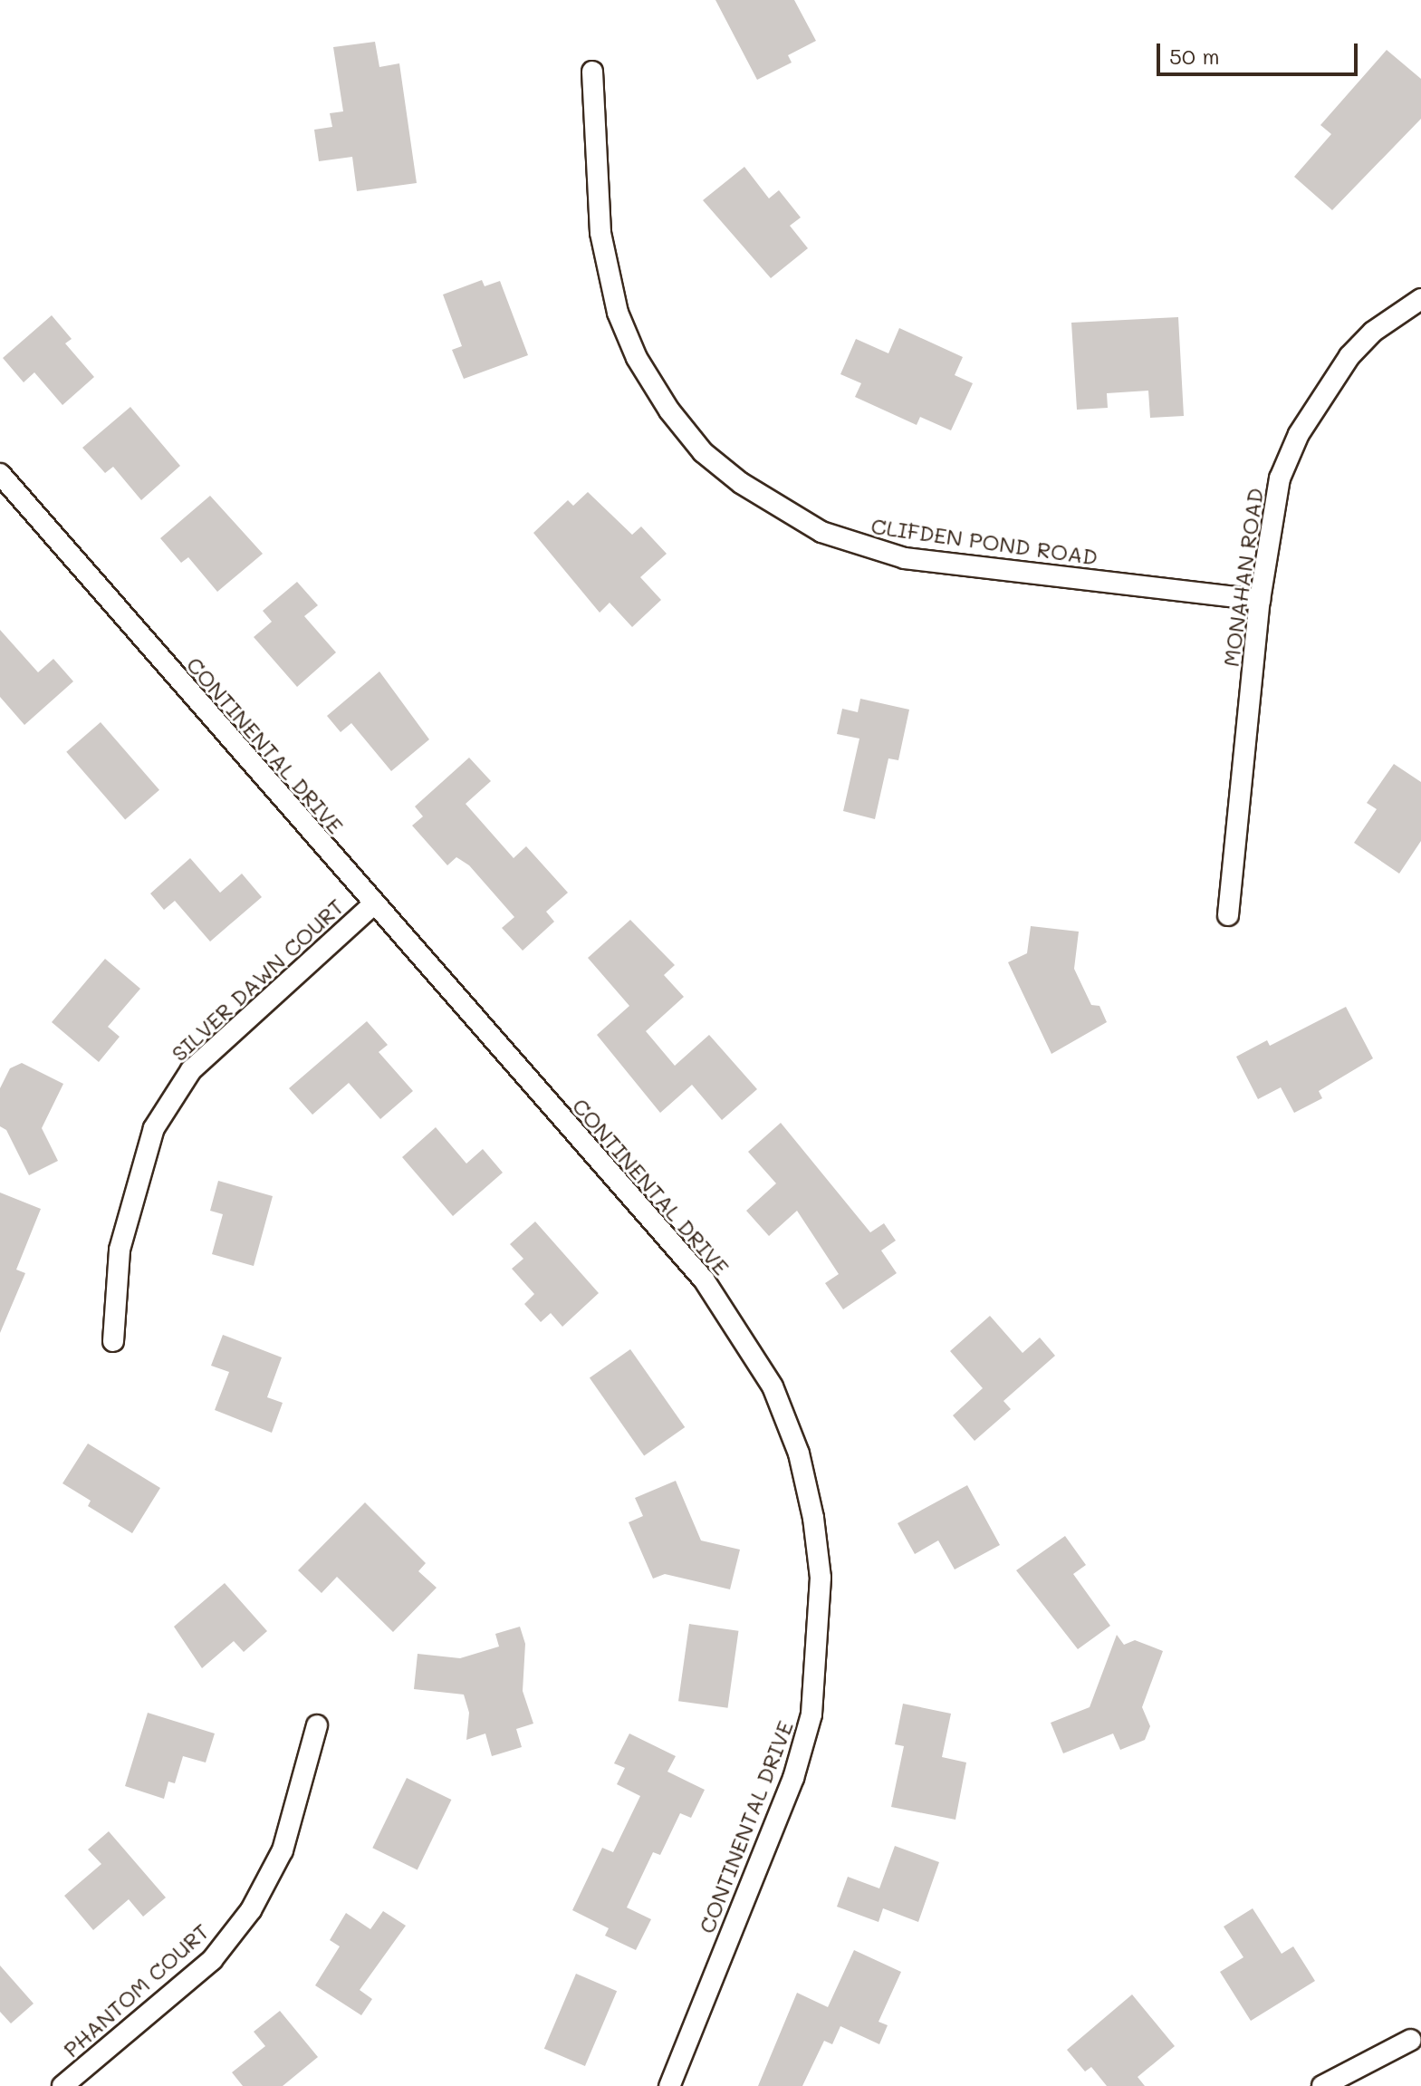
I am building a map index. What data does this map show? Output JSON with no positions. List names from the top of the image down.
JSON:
{
  "streets": {
    "street": [
      "CLIFDEN POND ROAD",
      "MONAHAN ROAD",
      "CONTINENTAL DRIVE",
      "SILVER DAWN COURT",
      "PHANTOM COURT"
    ]
  },
  "crossings": [
    ["CLIFDEN POND ROAD", "MONAHAN ROAD"],
    ["CONTINENTAL DRIVE", "SILVER DAWN COURT"]
  ],
  "scale_bar": "50 m"
}
